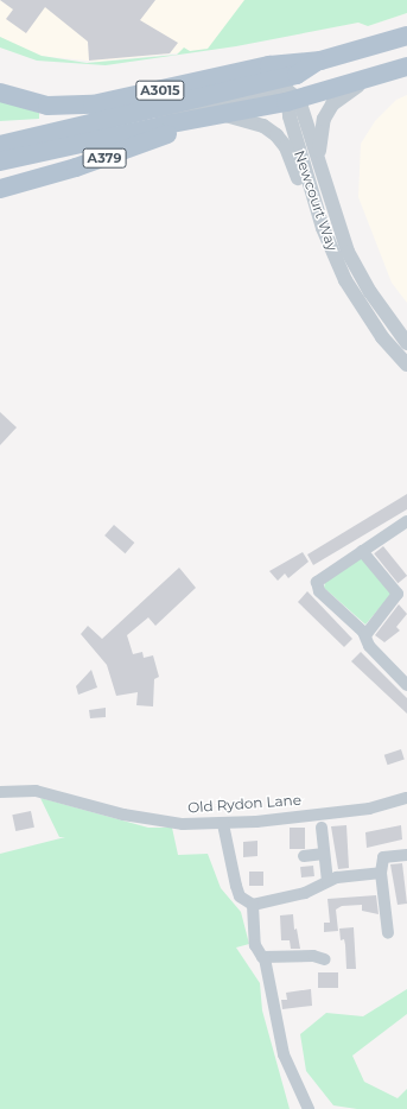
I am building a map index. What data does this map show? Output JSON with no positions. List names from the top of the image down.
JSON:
{
  "streets": {
    "main road": ["A3015", "A379"],
    "street": ["Newcourt Way", "Old Rydon Lane"]
  },
  "crossings": [
    ["A3015", "A379"],
    ["A379", "Newcourt Way"]
  ]
}
